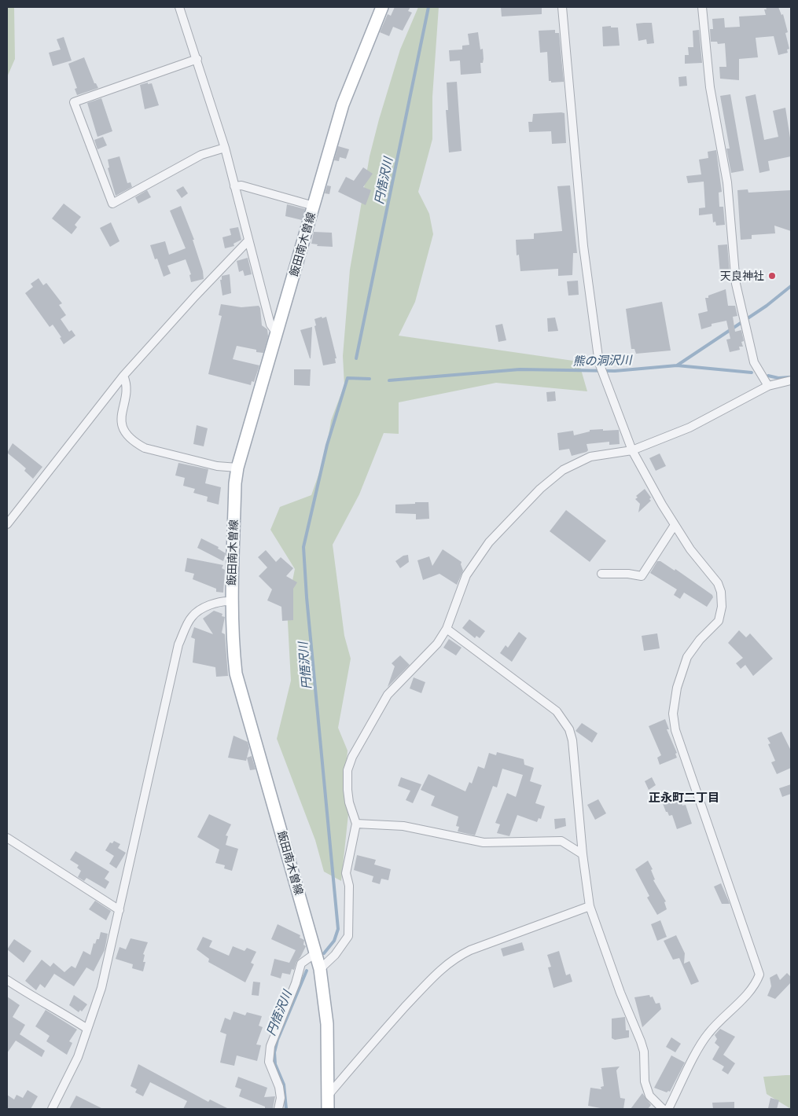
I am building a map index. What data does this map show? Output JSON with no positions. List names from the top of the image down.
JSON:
{
  "streets": {
    "main road": ["飯田南木曽線"]
  },
  "districts": ["正永町二丁目"],
  "water": ["円悟沢川", "熊の洞沢川"],
  "places": ["天良神社"]
}
